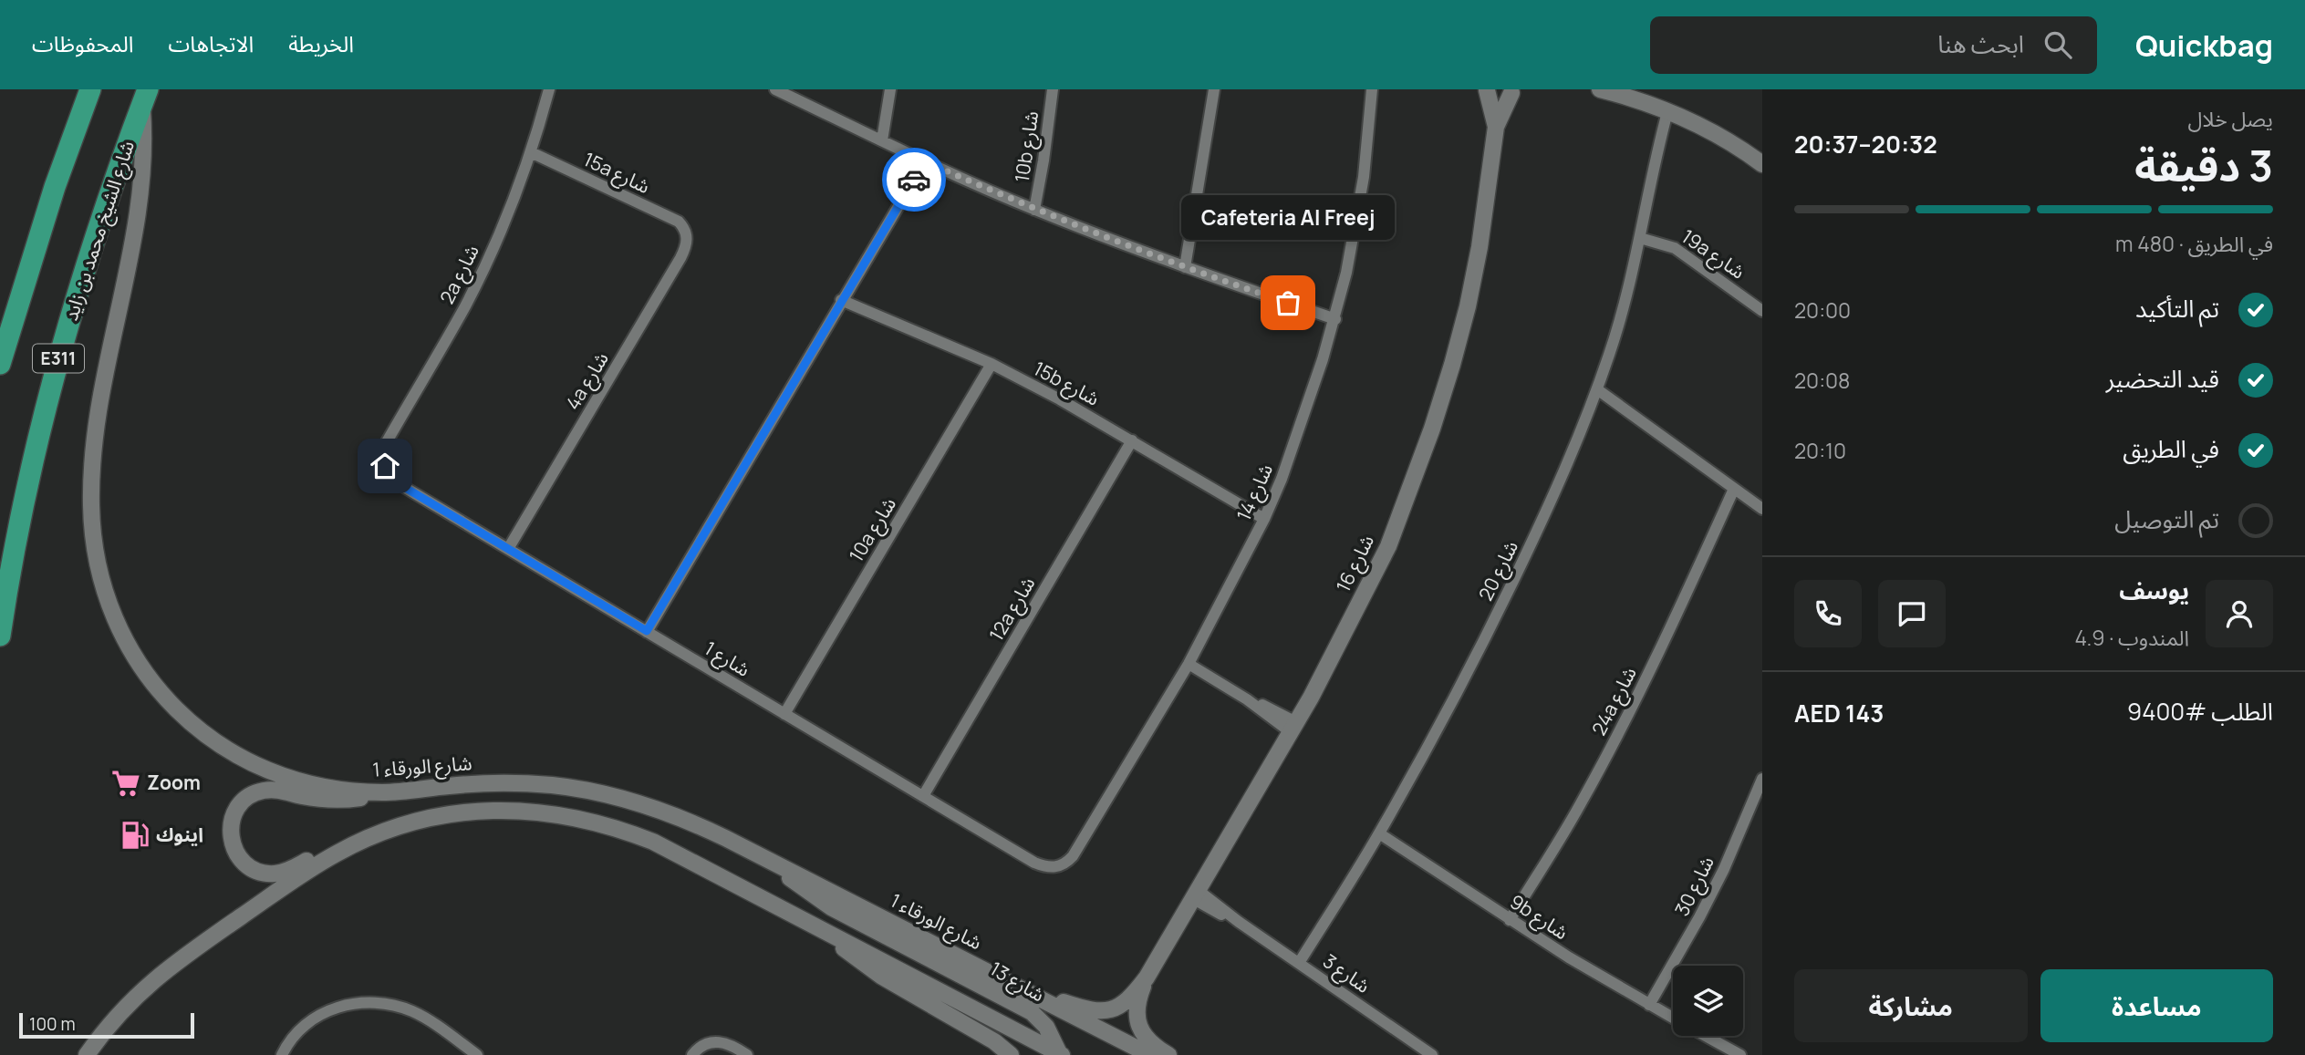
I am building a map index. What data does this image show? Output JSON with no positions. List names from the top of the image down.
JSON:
{
  "streets": {
    "highway": ["شارع الشيخ محمد بن زايد", "E311"],
    "street": [
      "10b شارع",
      "15a شارع",
      "19a شارع",
      "2a شارع",
      "4a شارع",
      "15b شارع",
      "شارع 14",
      "10a شارع",
      "شارع 16",
      "شارع 20",
      "12a شارع",
      "شارع 1",
      "24a شارع",
      "شارع الورقاء 1",
      "شارع 30",
      "9b شارع",
      "شارع 3",
      "شارع 13"
    ]
  },
  "crossings": [
    ["15a شارع", "2a شارع"],
    ["15a شارع", "4a شارع"],
    ["شارع الشيخ محمد بن زايد", "شارع الورقاء 1"],
    ["19a شارع", "شارع 20"],
    ["2a شارع", "شارع 1"],
    ["4a شارع", "شارع 1"],
    ["15b شارع", "شارع 14"],
    ["15b شارع", "10a شارع"],
    ["15b شارع", "12a شارع"],
    ["شارع 14", "شارع 1"],
    ["10a شارع", "شارع 1"],
    ["شارع 16", "شارع الورقاء 1"],
    ["شارع 16", "شارع 3"],
    ["شارع 20", "9b شارع"],
    ["شارع 20", "شارع 3"],
    ["12a شارع", "شارع 1"],
    ["24a شارع", "9b شارع"],
    ["شارع الورقاء 1", "شارع 13"],
    ["شارع 30", "9b شارع"]
  ],
  "places": {
    "other": ["Cafeteria Al Freej"],
    "supermarket": ["Zoom"],
    "fuel station": ["اينوك"]
  },
  "scale_bar": "100 m",
  "page": {
    "header": "Quickbag",
    "search": "ابحث هنا",
    "nav": ["الخريطة", "الاتجاهات", "المحفوظات"],
    "heading": ["3 دقيقة", "يصل خلال", "20:32–20:37"],
    "panel": [
      "يوسف",
      "المندوب · 4.9",
      "الطلب #9400",
      "AED 143"
    ],
    "bubble": "Cafeteria Al Freej",
    "bar": "في الطريق · 480 m",
    "list": [
      ["تم التأكيد", "20:00"],
      ["قيد التحضير", "20:08"],
      ["في الطريق", "20:10"],
      "تم التوصيل"
    ],
    "buttons": ["مساعدة", "مشاركة"],
    "scale": "100 m"
  }
}
